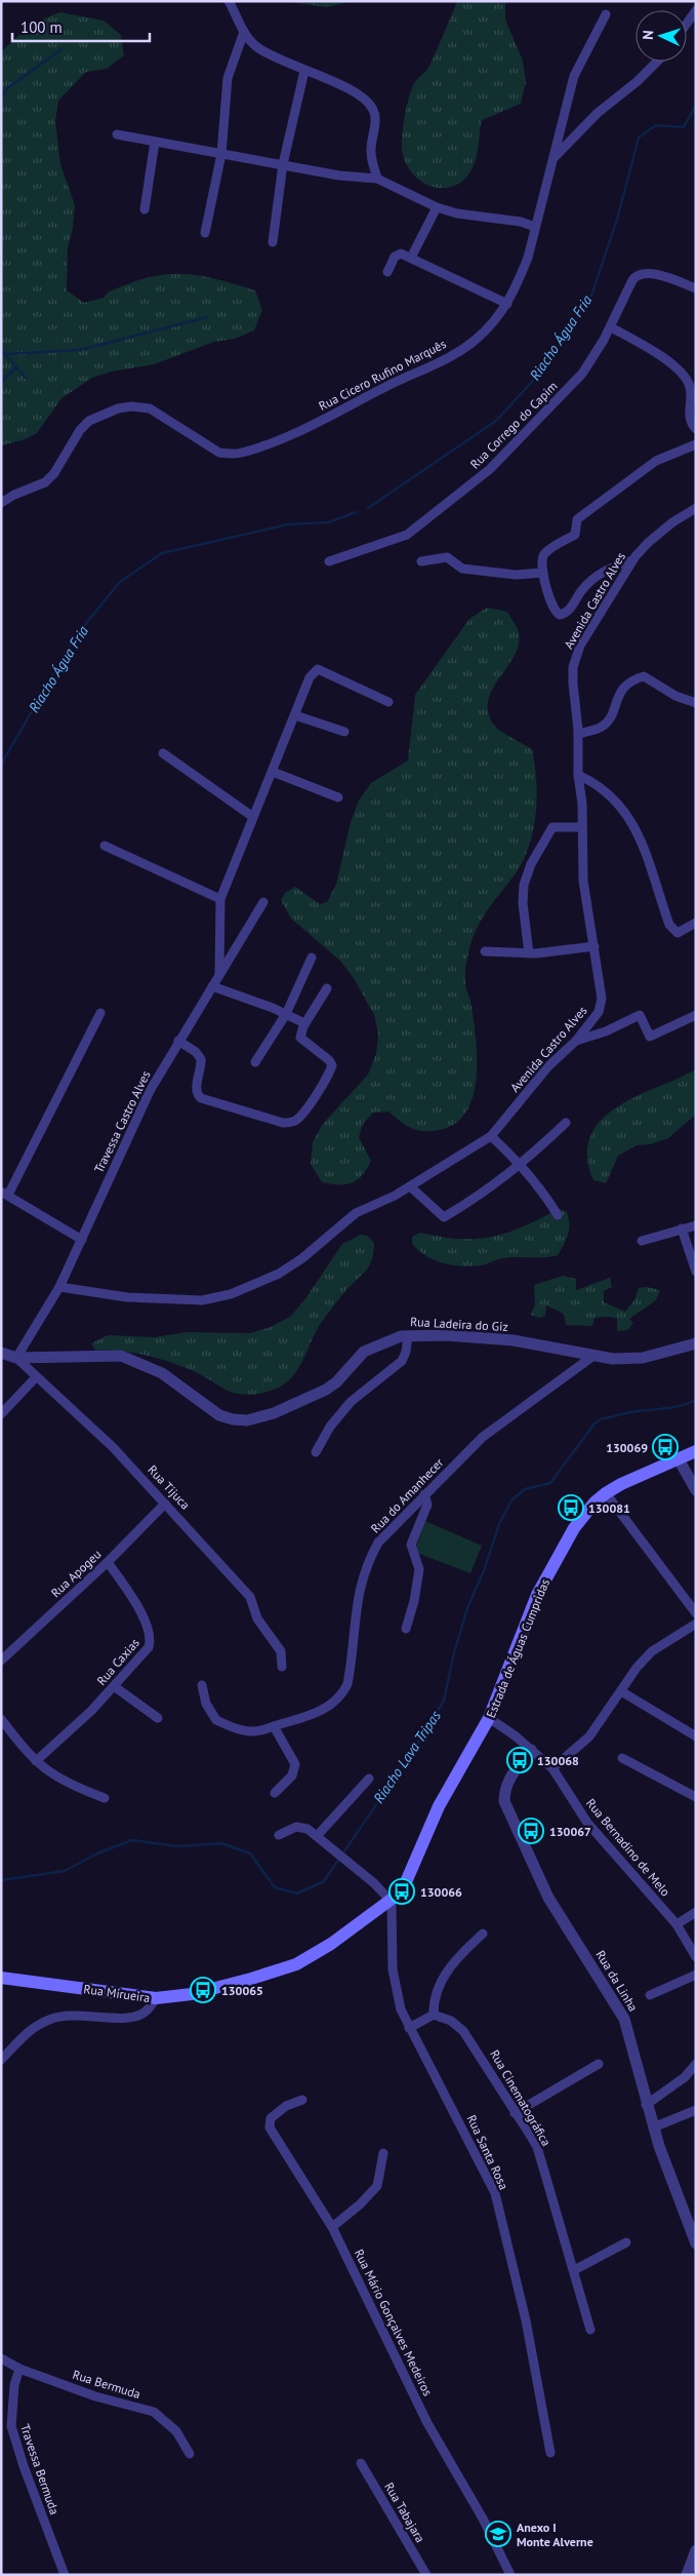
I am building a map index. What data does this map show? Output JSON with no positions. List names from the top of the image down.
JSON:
{
  "streets": {
    "main road": ["Estrada de Águas Cumpridas", "Rua Mirueira"],
    "street": [
      "Rua Cicero Rufino Marquês",
      "Rua Corrego do Capim",
      "Avenida Castro Alves",
      "Travessa Castro Alves",
      "Rua Ladeira do Giz",
      "Rua Tijuca",
      "Rua do Amanhecer",
      "Rua Apogeu",
      "Rua Caxias",
      "Rua Bernadino de Melo",
      "Rua da Linha",
      "Rua Cinematográfica",
      "Rua Santa Rosa",
      "Rua Mário Gonçalves Medeiros",
      "Rua Bermuda",
      "Travessa Bermuda",
      "Rua Tabajara"
    ]
  },
  "crossings": [
    ["Avenida Castro Alves", "Travessa Castro Alves"],
    ["Travessa Castro Alves", "Rua Ladeira do Giz"],
    ["Travessa Castro Alves", "Rua Tijuca"],
    ["Rua Ladeira do Giz", "Rua Tijuca"],
    ["Rua Ladeira do Giz", "Rua do Amanhecer"],
    ["Rua Tijuca", "Rua Apogeu"],
    ["Rua Apogeu", "Rua Caxias"],
    ["Estrada de Águas Cumpridas", "Rua Bernadino de Melo"],
    ["Estrada de Águas Cumpridas", "Rua Mirueira"],
    ["Estrada de Águas Cumpridas", "Rua Santa Rosa"],
    ["Rua Bernadino de Melo", "Rua da Linha"],
    ["Rua Bermuda", "Travessa Bermuda"]
  ],
  "water": ["Riacho Água Fria", "Riacho Lava Tripas"],
  "places": {
    "bus stop": [
      "130069",
      "130081",
      "130068",
      "130067",
      "130066",
      "130065"
    ],
    "school or university": ["Anexo I Monte Alverne"]
  },
  "scale_bar": "100 m",
  "north": "left"
}
